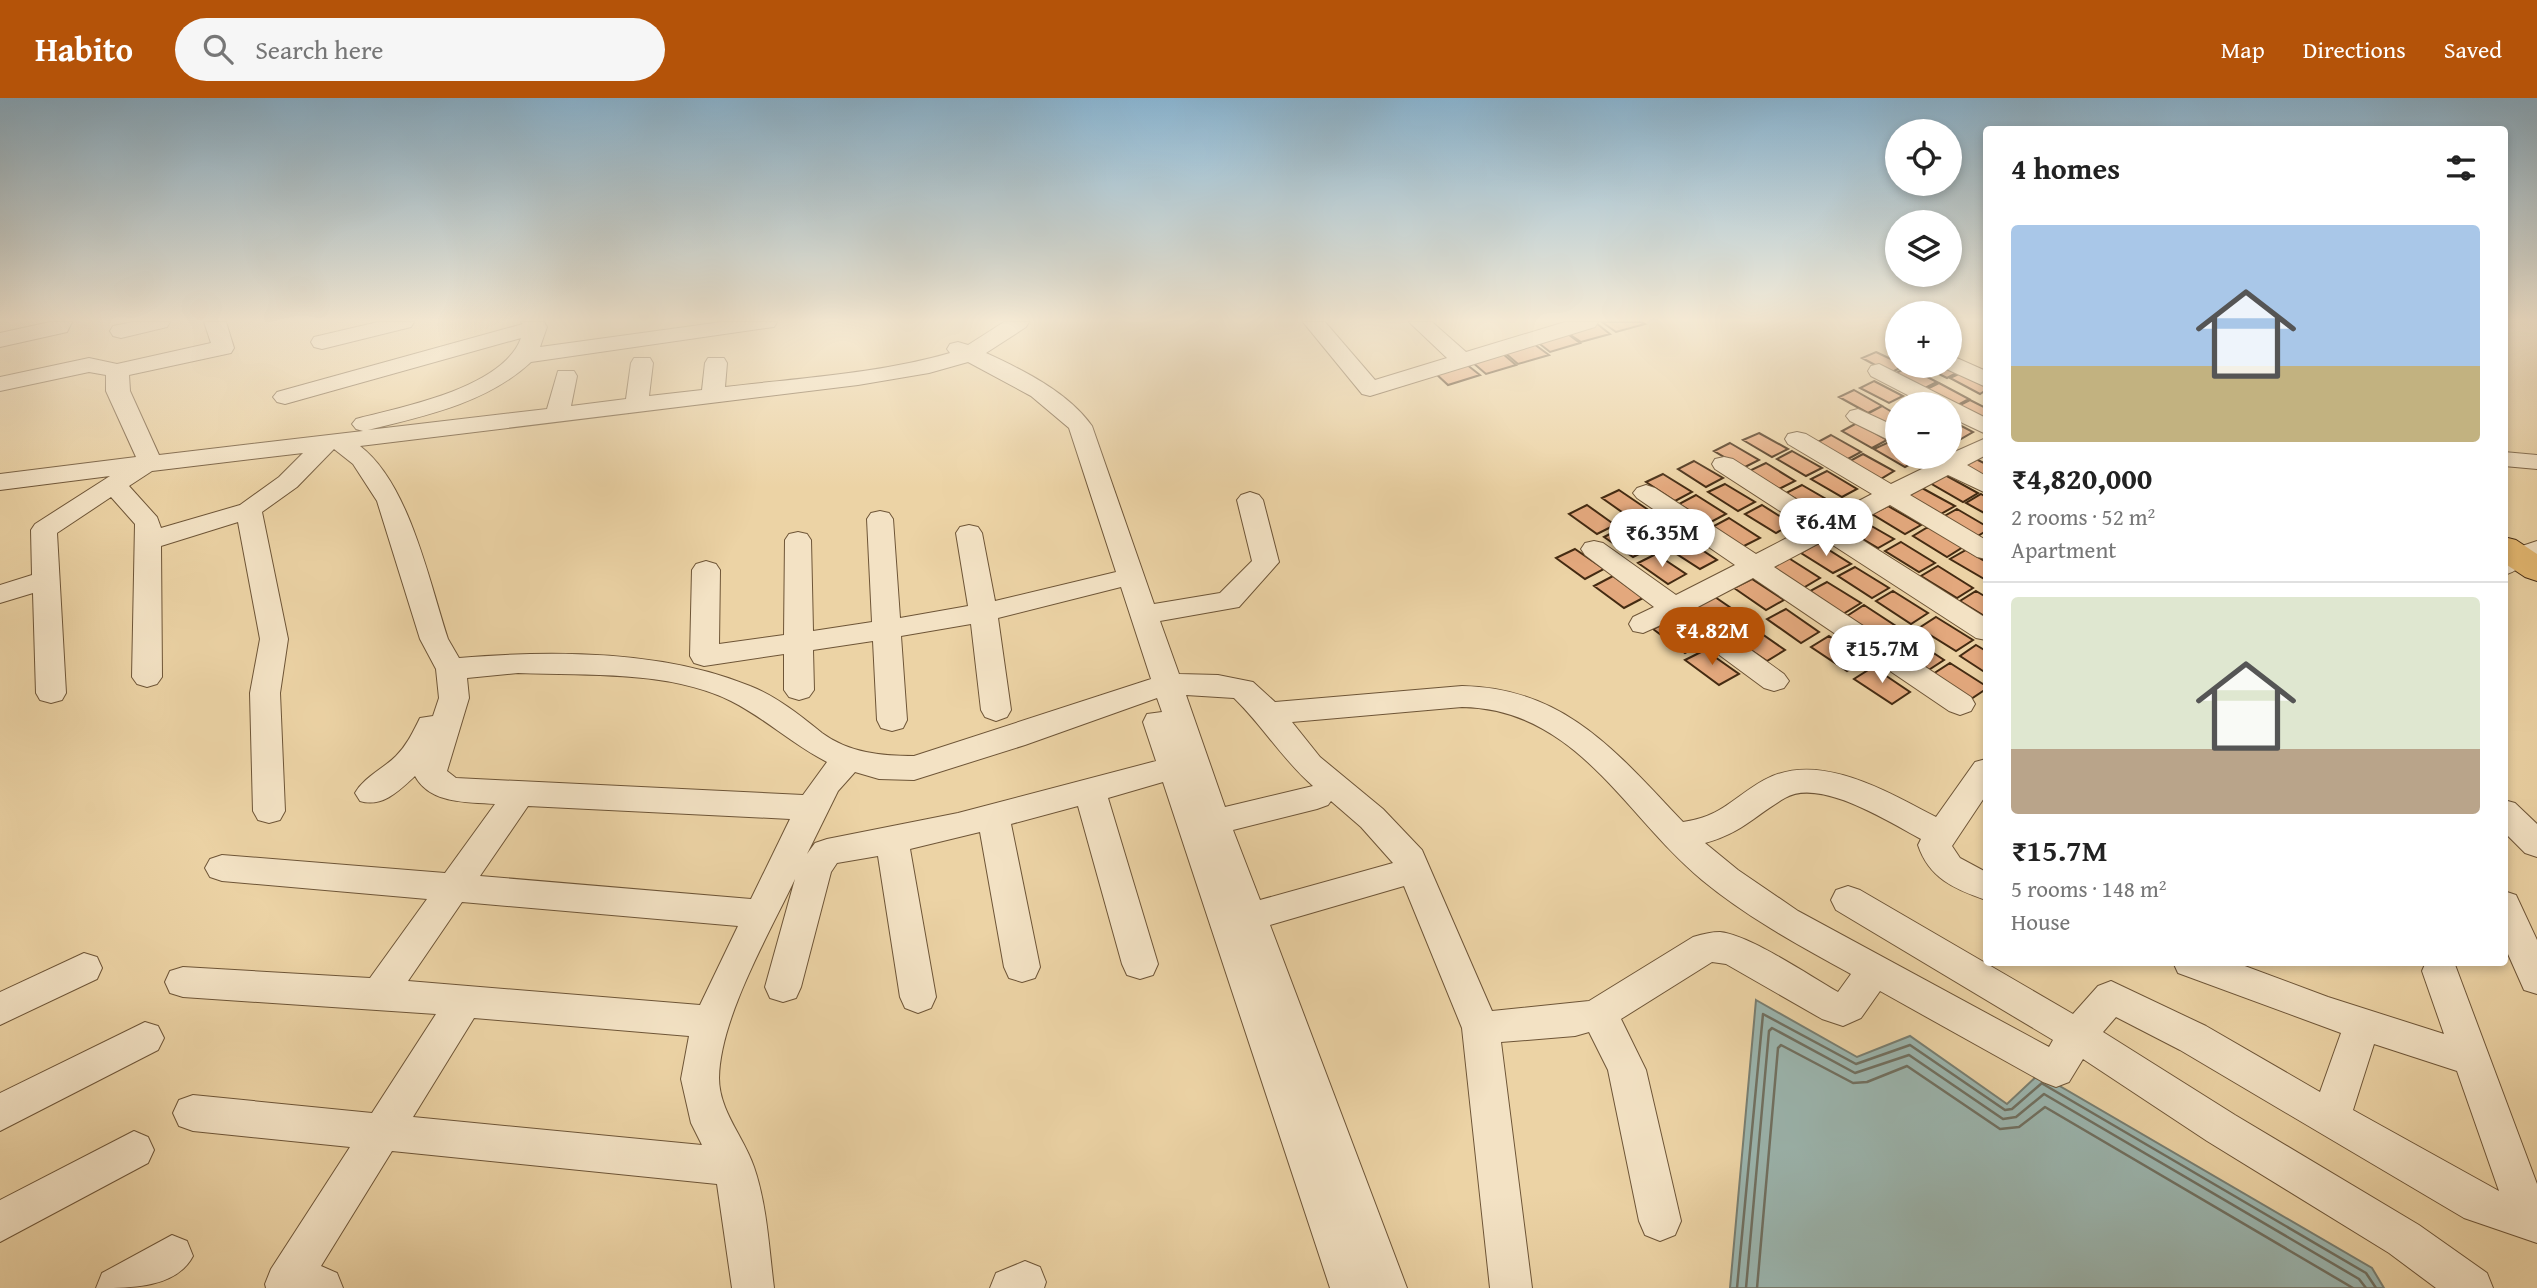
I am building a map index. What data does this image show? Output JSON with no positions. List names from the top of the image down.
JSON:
{
  "page": {
    "header": "Habito",
    "search": "Search here",
    "nav": ["Map", "Directions", "Saved"],
    "map_buttons": ["+", "−"],
    "heading": "4 homes",
    "list": [
      {
        "name": "₹4,820,000",
        "note": "2 rooms · 52 m² · Apartment"
      },
      {
        "name": "₹15.7M",
        "note": "5 rooms · 148 m² · House"
      }
    ],
    "price": [
      "₹6.4M",
      "₹6.35M",
      "₹4.82M",
      "₹15.7M"
    ]
  }
}
